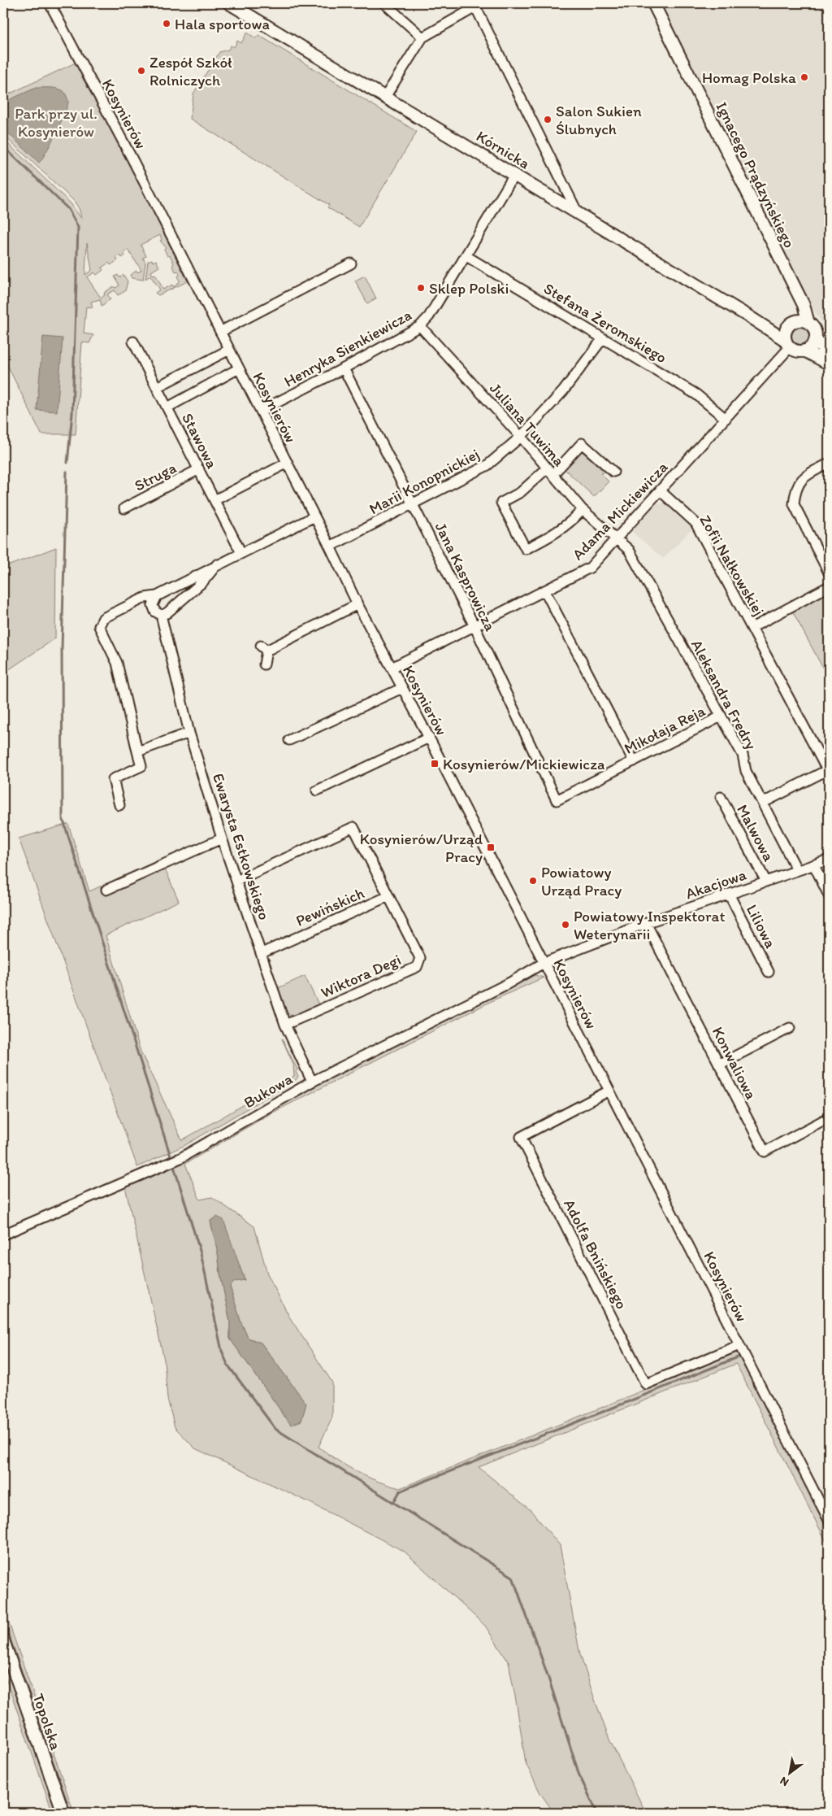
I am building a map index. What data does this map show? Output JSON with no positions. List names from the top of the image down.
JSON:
{
  "streets": {
    "street": [
      "Kosynierów",
      "Kórnicka",
      "Ignacego Prądzyńskiego",
      "Stefana Żeromskiego",
      "Henryka Sienkiewicza",
      "Juliana Tuwima",
      "Stawowa",
      "Struga",
      "Marii Konopnickiej",
      "Adama Mickiewicza",
      "Zofii Nałkowskiej",
      "Jana Kasprowicza",
      "Aleksandra Fredry",
      "Mikołaja Reja",
      "Malwowa",
      "Ewarysta Estkowskiego",
      "Akacjowa",
      "Pewińskich",
      "Liliowa",
      "Wiktora Degi",
      "Konwaliowa",
      "Bukowa",
      "Adolfa Bnińskiego",
      "Topolska"
    ]
  },
  "crossings": [
    ["Kosynierów", "Henryka Sienkiewicza"],
    ["Kosynierów", "Marii Konopnickiej"],
    ["Kosynierów", "Adama Mickiewicza"],
    ["Kosynierów", "Akacjowa"],
    ["Kosynierów", "Bukowa"],
    ["Kosynierów", "Adolfa Bnińskiego"],
    ["Kórnicka", "Ignacego Prądzyńskiego"],
    ["Kórnicka", "Henryka Sienkiewicza"],
    ["Kórnicka", "Adama Mickiewicza"],
    ["Ignacego Prądzyńskiego", "Adama Mickiewicza"],
    ["Stefana Żeromskiego", "Henryka Sienkiewicza"],
    ["Stefana Żeromskiego", "Marii Konopnickiej"],
    ["Stefana Żeromskiego", "Adama Mickiewicza"],
    ["Henryka Sienkiewicza", "Juliana Tuwima"],
    ["Henryka Sienkiewicza", "Jana Kasprowicza"],
    ["Juliana Tuwima", "Marii Konopnickiej"],
    ["Juliana Tuwima", "Adama Mickiewicza"],
    ["Juliana Tuwima", "Aleksandra Fredry"],
    ["Stawowa", "Struga"],
    ["Marii Konopnickiej", "Jana Kasprowicza"],
    ["Adama Mickiewicza", "Zofii Nałkowskiej"],
    ["Adama Mickiewicza", "Jana Kasprowicza"],
    ["Adama Mickiewicza", "Aleksandra Fredry"],
    ["Jana Kasprowicza", "Mikołaja Reja"],
    ["Aleksandra Fredry", "Mikołaja Reja"],
    ["Aleksandra Fredry", "Akacjowa"],
    ["Malwowa", "Akacjowa"],
    ["Ewarysta Estkowskiego", "Pewińskich"],
    ["Ewarysta Estkowskiego", "Wiktora Degi"],
    ["Ewarysta Estkowskiego", "Bukowa"],
    ["Akacjowa", "Liliowa"],
    ["Akacjowa", "Konwaliowa"],
    ["Akacjowa", "Bukowa"],
    ["Pewińskich", "Wiktora Degi"]
  ],
  "parks": ["Park przy ul. Kosynierów"],
  "places": {
    "other": [
      "Hala sportowa",
      "Zespół Szkół Rolniczych",
      "Homag Polska",
      "Salon Sukien Ślubnych",
      "Sklep Polski",
      "Powiatowy Urząd Pracy",
      "Powiatowy Inspektorat Weterynarii"
    ],
    "transit": ["Kosynierów/Mickiewicza", "Kosynierów/Urząd Pracy"]
  },
  "north": "bottom left"
}
